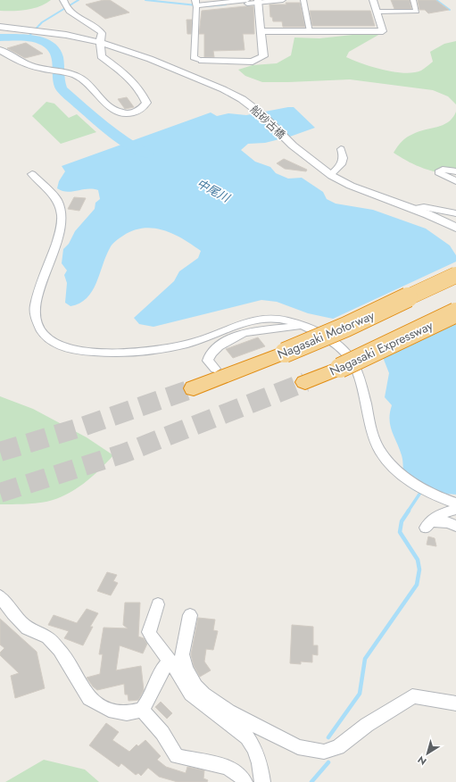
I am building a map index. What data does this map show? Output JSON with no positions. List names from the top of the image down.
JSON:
{
  "streets": {
    "highway": ["Nagasaki Motorway", "Nagasaki Expressway"],
    "street": ["船砂古橋"]
  },
  "water": ["中尾川"],
  "north": "bottom left"
}
